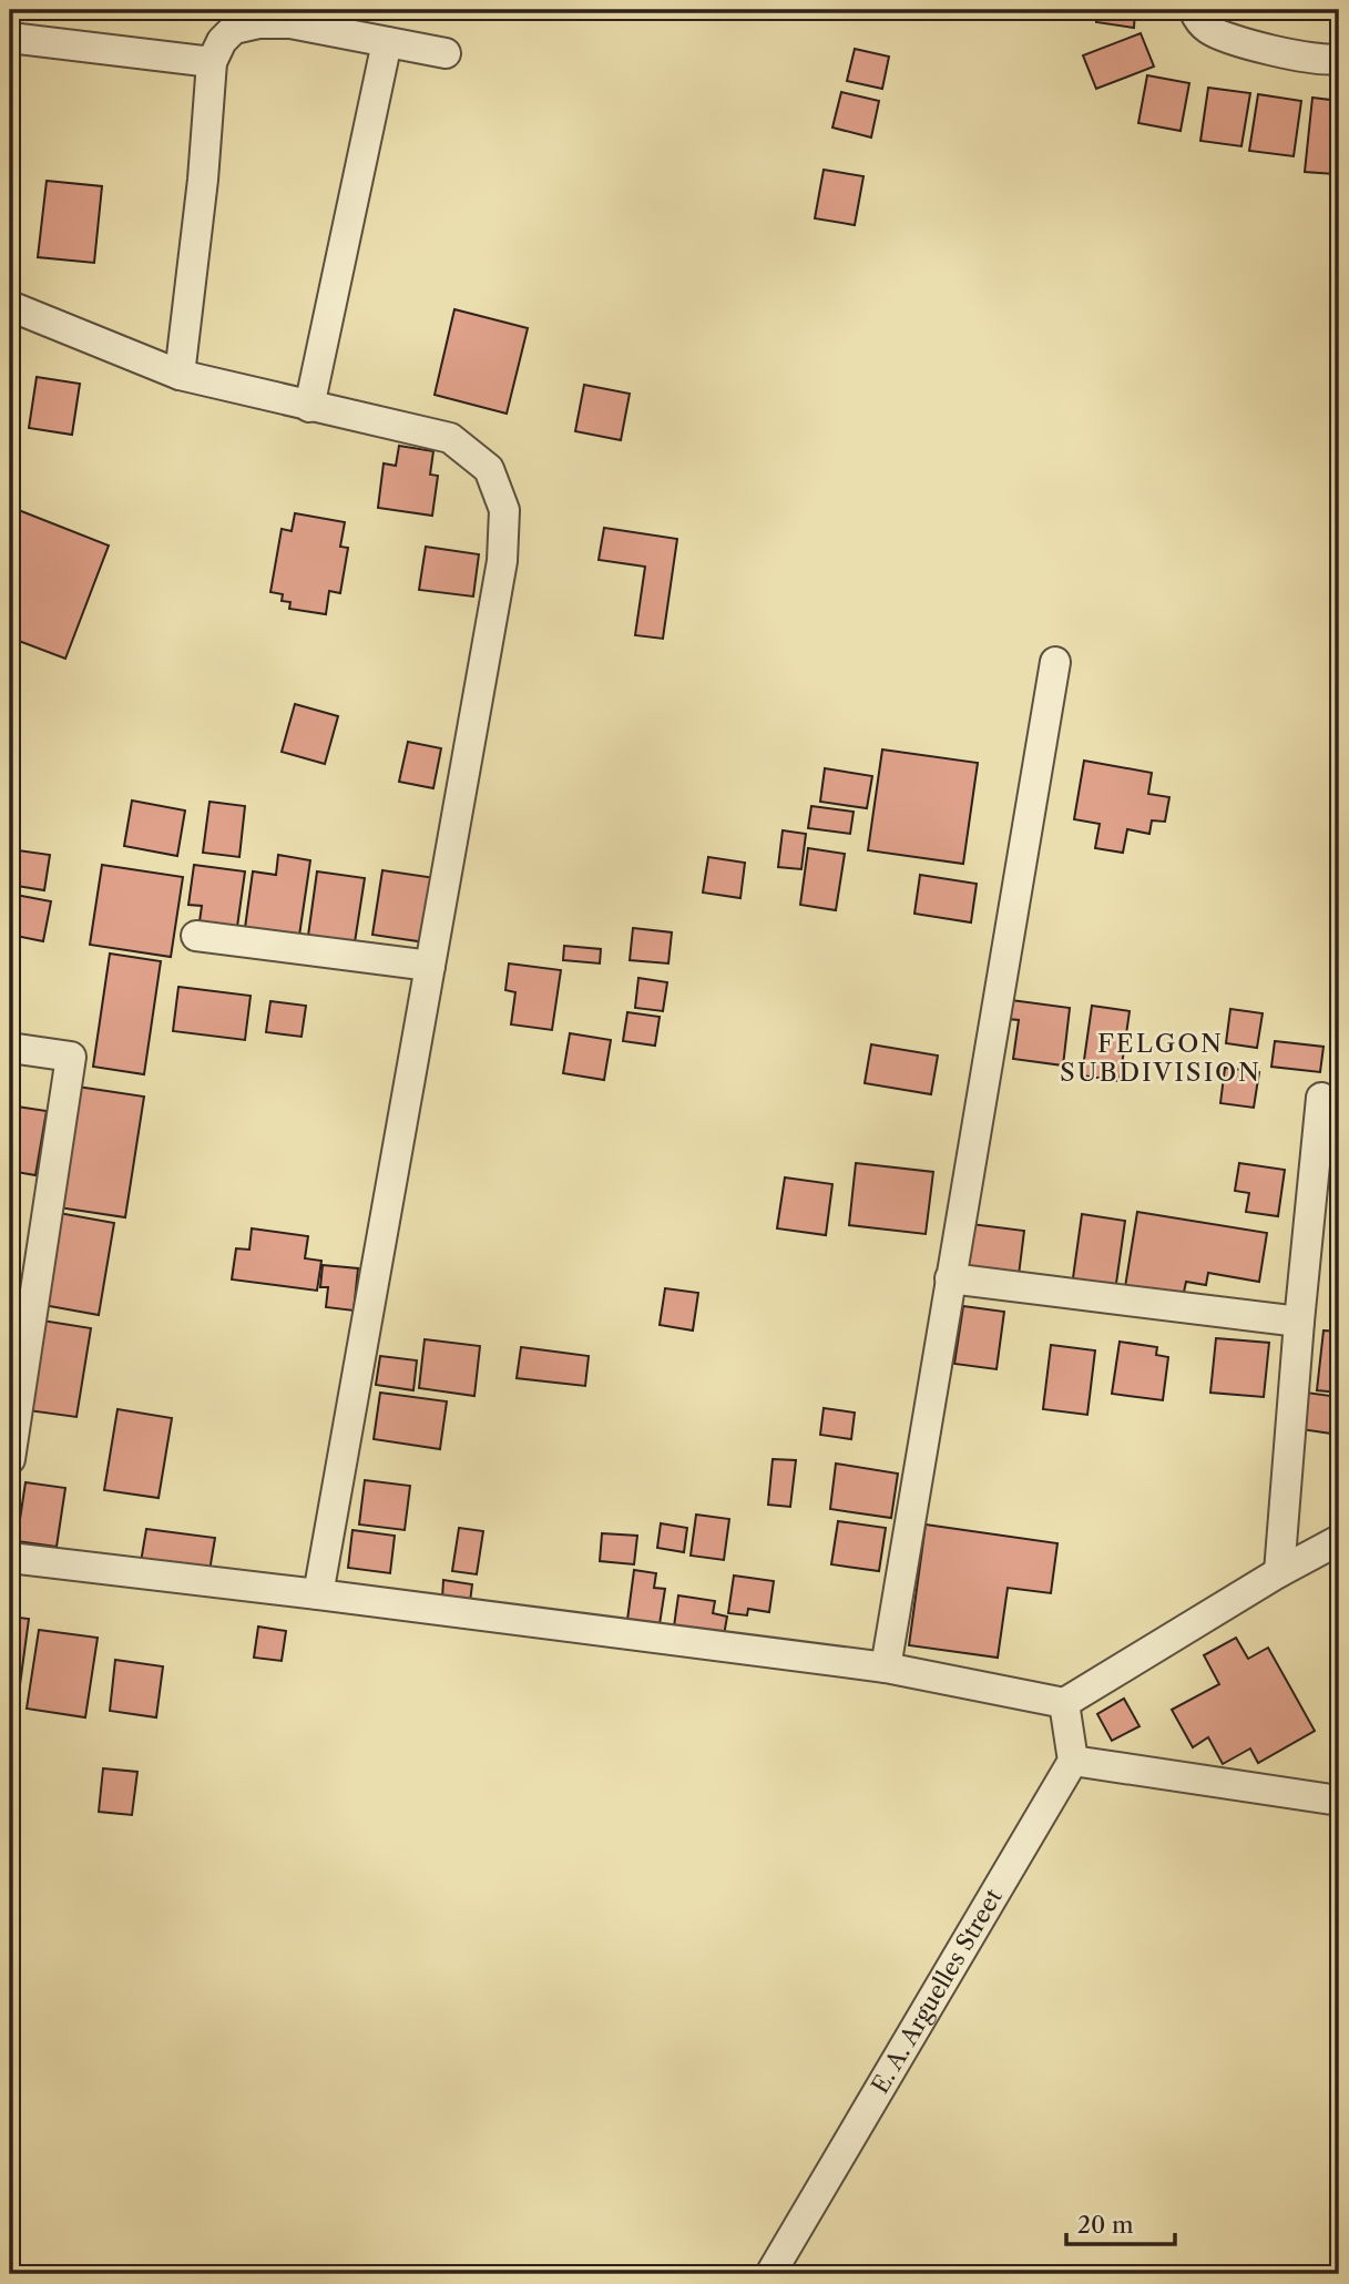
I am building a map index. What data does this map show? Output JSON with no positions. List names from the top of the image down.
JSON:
{
  "streets": {
    "street": ["E. A. Arguelles Street"]
  },
  "districts": ["FELGON SUBDIVISION"],
  "scale_bar": "20 m"
}
